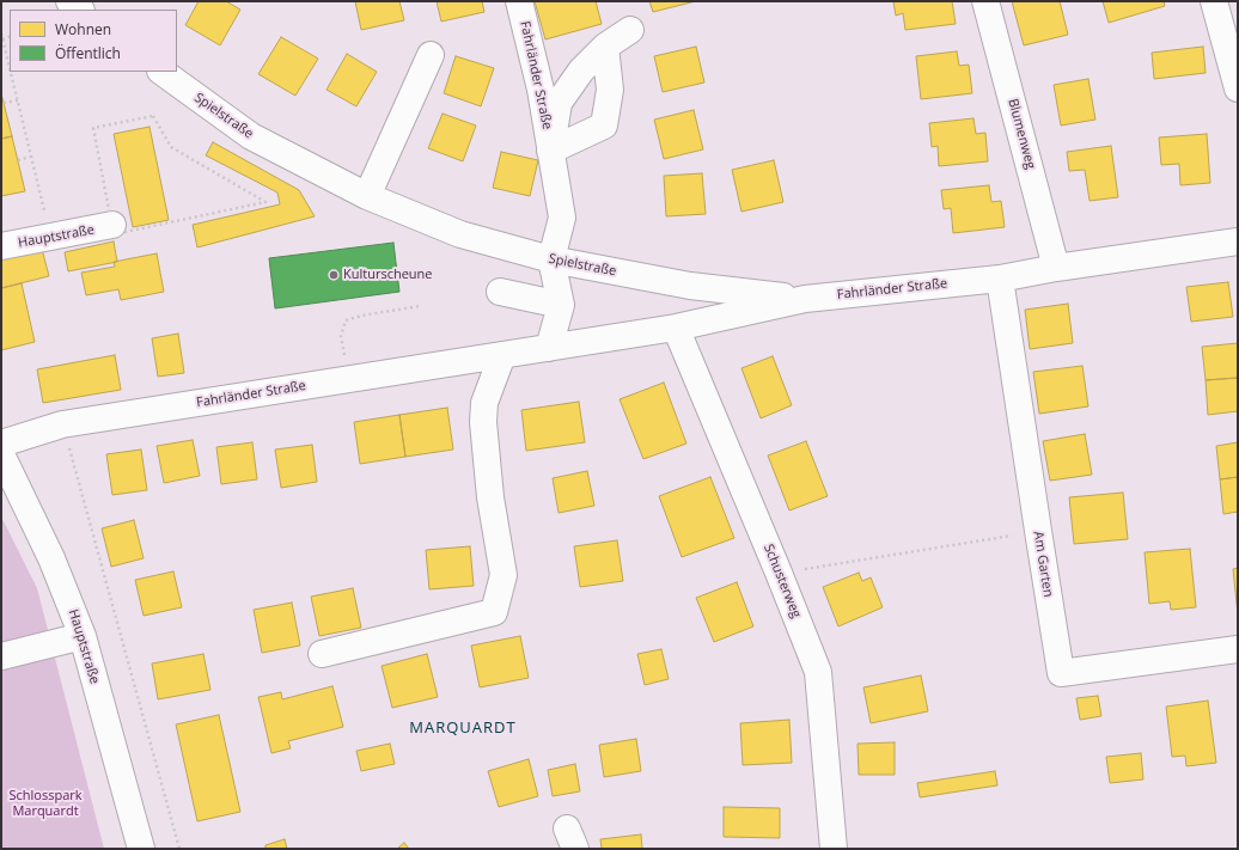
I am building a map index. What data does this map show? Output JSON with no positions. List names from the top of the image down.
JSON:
{
  "streets": {
    "street": [
      "Fahrländer Straße",
      "Spielstraße",
      "Blumenweg",
      "Hauptstraße",
      "Am Garten",
      "Schusterweg"
    ]
  },
  "crossings": [
    ["Fahrländer Straße", "Spielstraße"],
    ["Fahrländer Straße", "Blumenweg"],
    ["Fahrländer Straße", "Am Garten"],
    ["Fahrländer Straße", "Schusterweg"]
  ],
  "districts": ["MARQUARDT"],
  "parks": ["Schlosspark Marquardt"],
  "places": ["Kulturscheune"],
  "legend": ["Wohnen", "Öffentlich"]
}
